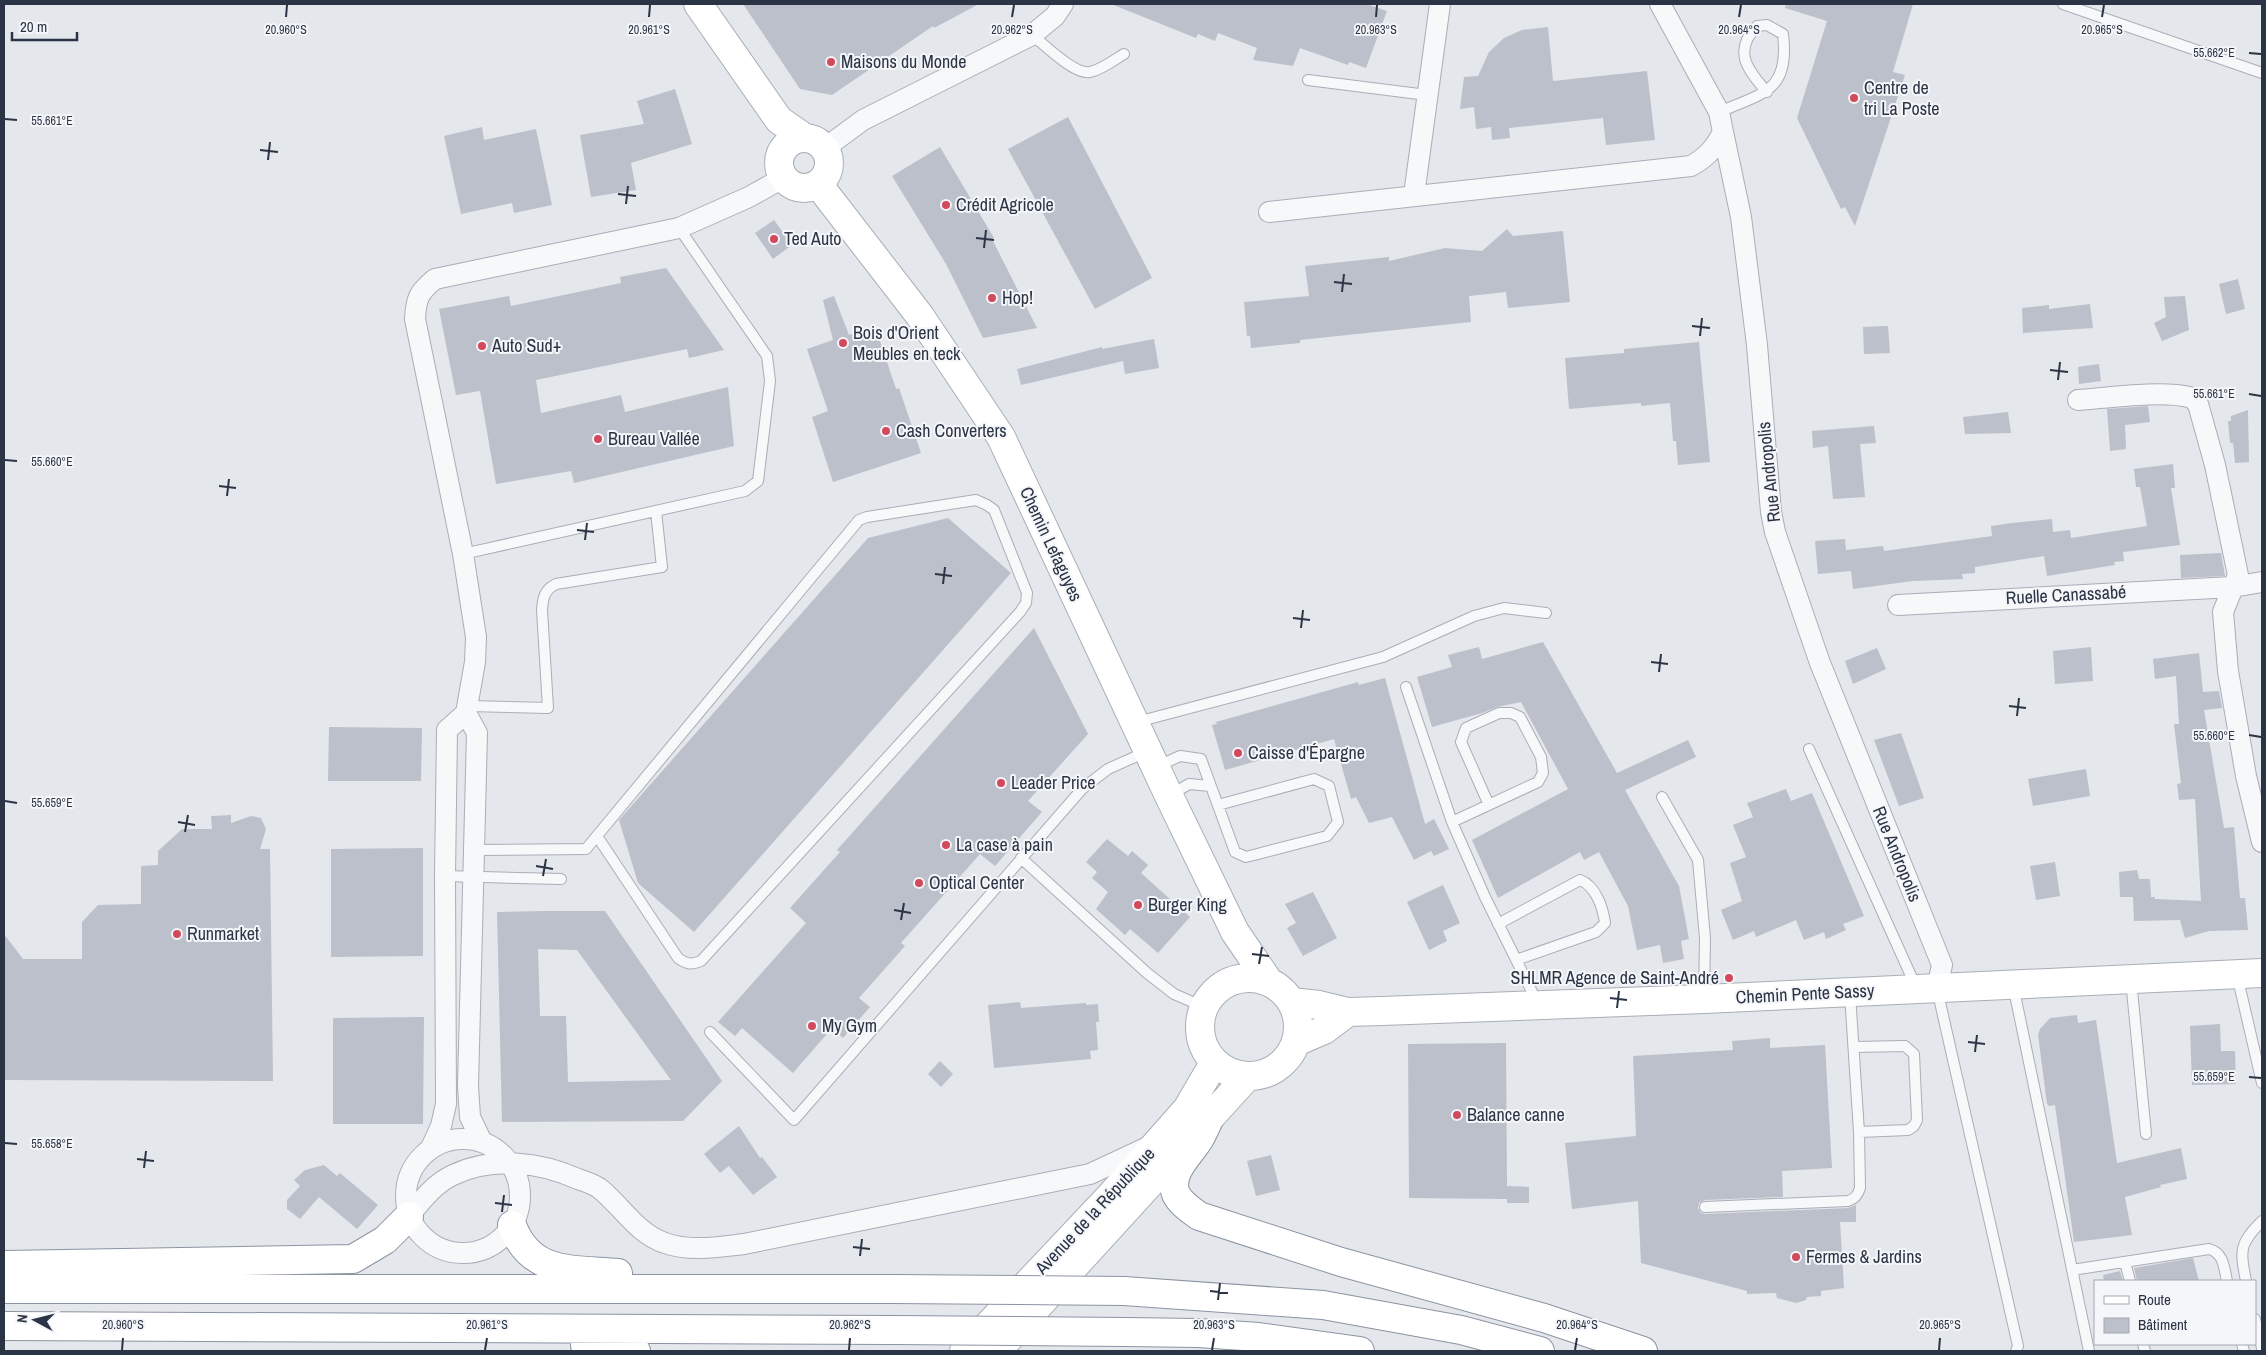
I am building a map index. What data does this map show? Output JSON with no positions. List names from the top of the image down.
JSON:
{
  "streets": {
    "main road": ["Chemin Lefaguyes", "Chemin Pente Sassy", "Avenue de la République"],
    "street": ["Rue Andropolis", "Ruelle Canassabé"]
  },
  "crossings": [
    ["Rue Andropolis", "Chemin Pente Sassy"],
    ["Chemin Lefaguyes", "Chemin Pente Sassy"],
    ["Chemin Lefaguyes", "Avenue de la République"],
    ["Chemin Pente Sassy", "Avenue de la République"]
  ],
  "places": [
    "Maisons du Monde",
    "Centre de tri La Poste",
    "Crédit Agricole",
    "Ted Auto",
    "Hop!",
    "Bois d'Orient Meubles en teck",
    "Auto Sud+",
    "Cash Converters",
    "Bureau Vallée",
    "Caisse d'Épargne",
    "Leader Price",
    "La case à pain",
    "Optical Center",
    "Burger King",
    "Runmarket",
    "SHLMR Agence de Saint-André",
    "My Gym",
    "Balance canne",
    "Fermes & Jardins"
  ],
  "legend": ["Route", "Bâtiment"],
  "scale_bar": "20 m",
  "north": "left",
  "coordinates": [
    "20.960°S",
    "20.961°S",
    "20.962°S",
    "20.963°S",
    "20.964°S",
    "20.965°S",
    "55.662°E",
    "55.661°E",
    "55.660°E",
    "55.659°E",
    "55.658°E"
  ]
}
